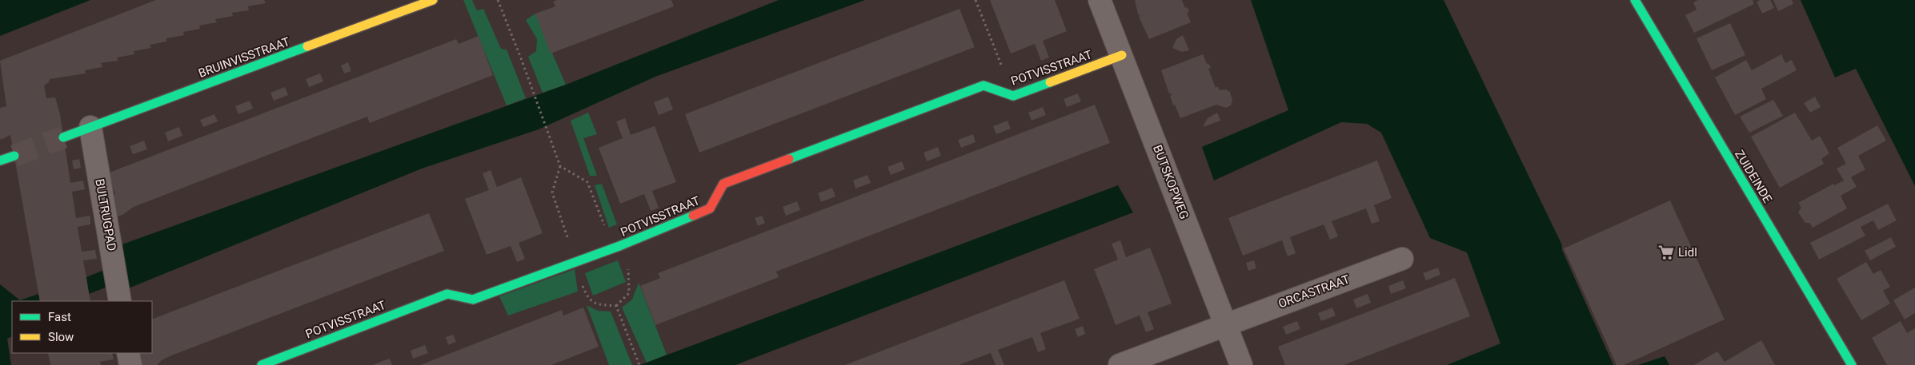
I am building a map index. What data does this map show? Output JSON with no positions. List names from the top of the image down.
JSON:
{
  "streets": {
    "street": [
      "BRUINVISSTRAAT",
      "POTVISSTRAAT",
      "ZUIDEINDE",
      "BUTSKOPWEG",
      "BULTRUGPAD",
      "ORCASTRAAT"
    ]
  },
  "crossings": [
    ["BRUINVISSTRAAT", "BULTRUGPAD"],
    ["POTVISSTRAAT", "BUTSKOPWEG"],
    ["BUTSKOPWEG", "ORCASTRAAT"]
  ],
  "places": {
    "supermarket": ["Lidl"]
  },
  "legend": ["Fast", "Slow"]
}
